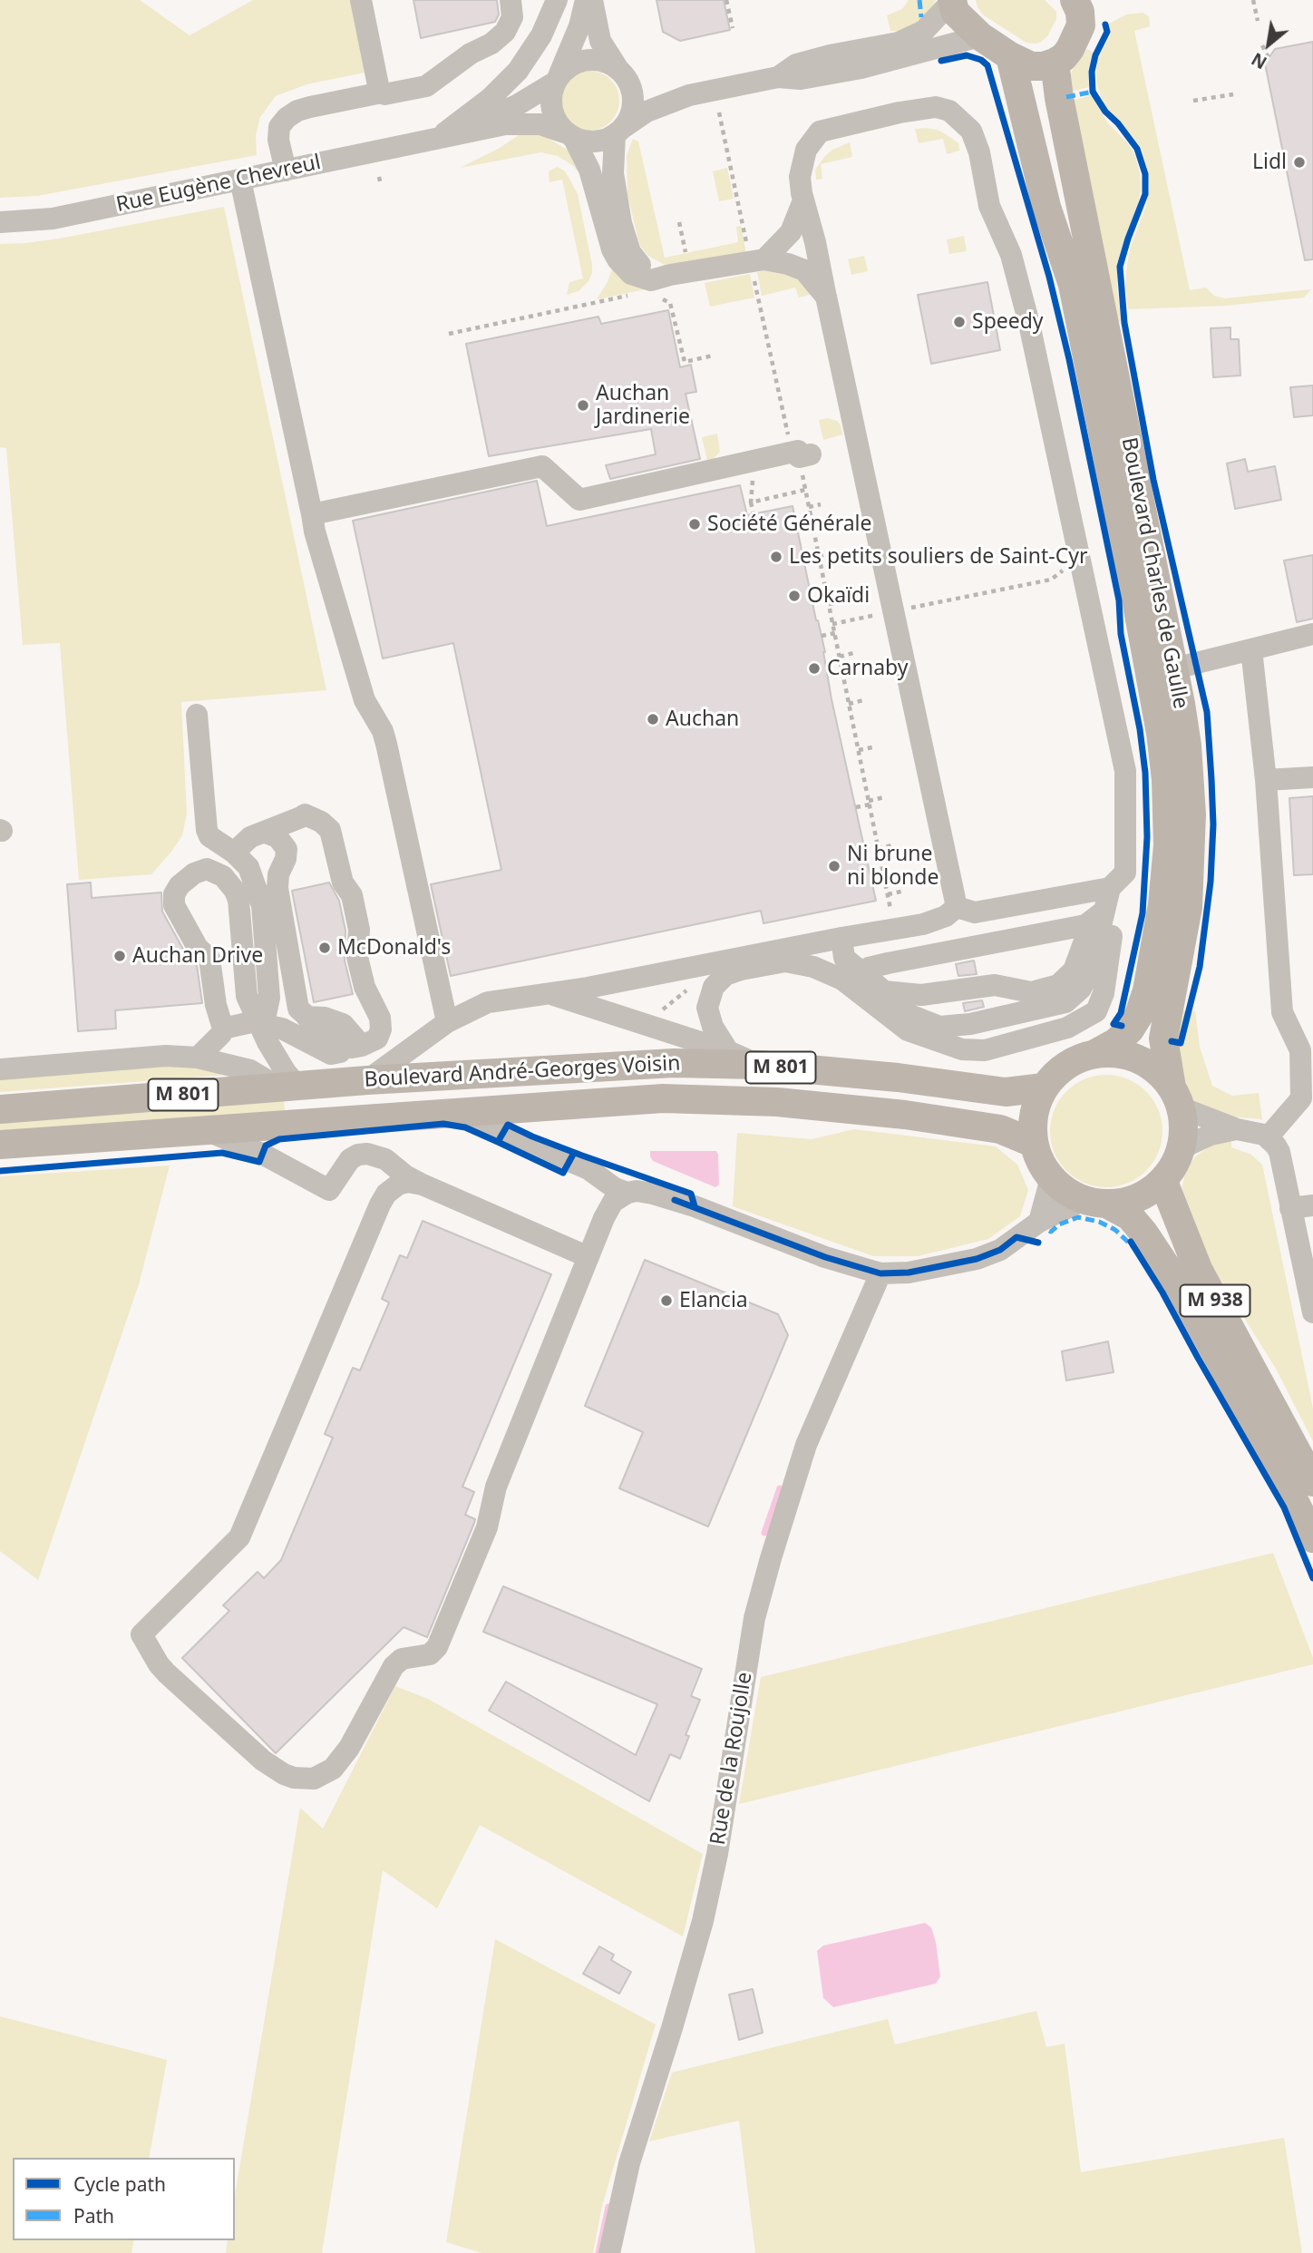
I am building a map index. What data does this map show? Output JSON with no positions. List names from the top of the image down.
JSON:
{
  "streets": {
    "main road": [
      "Boulevard Charles de Gaulle",
      "M 801",
      "Boulevard André-Georges Voisin",
      "M 938"
    ],
    "street": ["Rue Eugène Chevreul", "Rue de la Roujolle"]
  },
  "crossings": [
    ["Boulevard Charles de Gaulle", "Boulevard André-Georges Voisin"],
    ["Boulevard Charles de Gaulle", "M 938"],
    ["Boulevard André-Georges Voisin", "M 938"]
  ],
  "places": [
    "Lidl",
    "Speedy",
    "Auchan Jardinerie",
    "Société Générale",
    "Les petits souliers de Saint-Cyr",
    "Okaïdi",
    "Carnaby",
    "Auchan",
    "Ni brune ni blonde",
    "McDonald's",
    "Auchan Drive",
    "Elancia"
  ],
  "legend": ["Cycle path", "Path"],
  "north": "bottom left"
}
